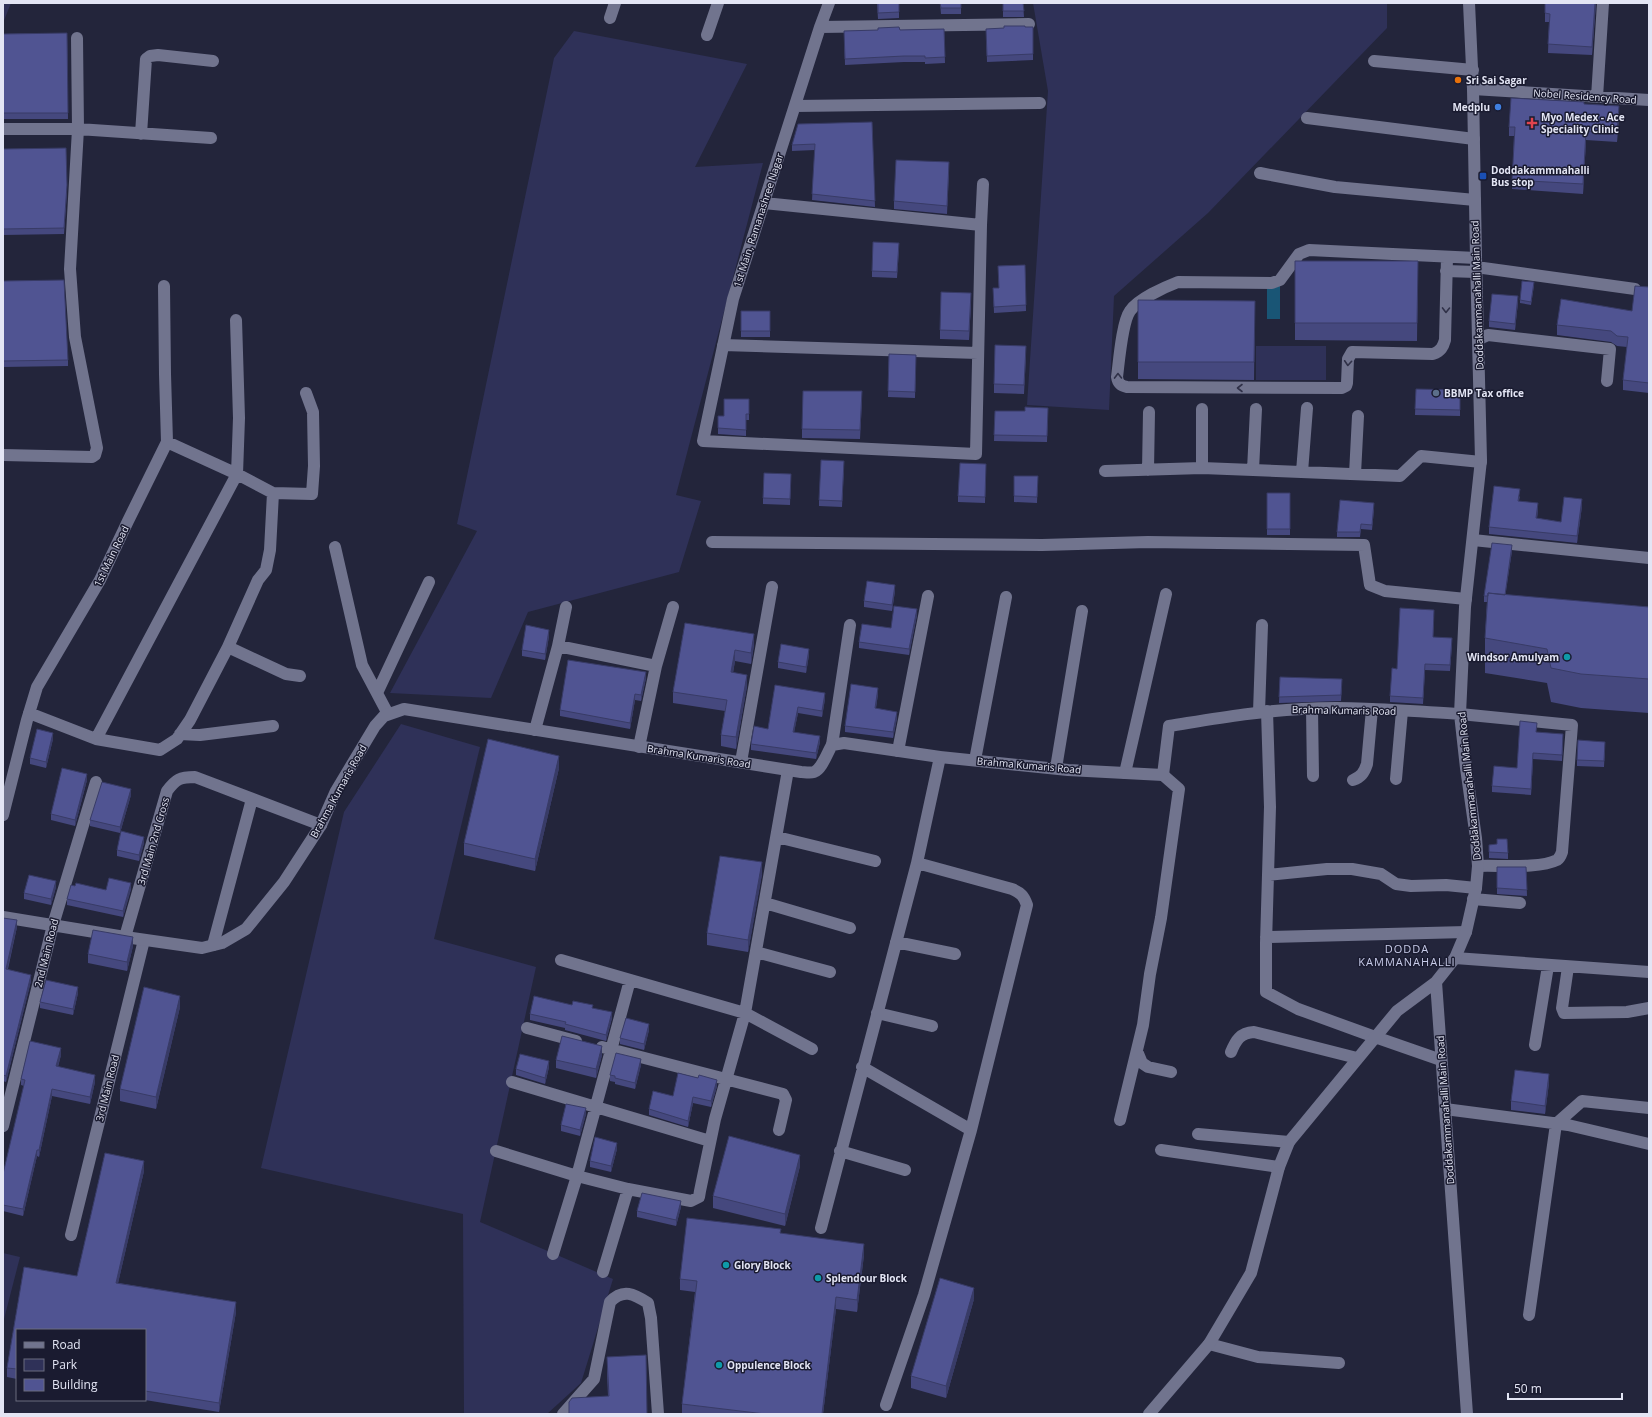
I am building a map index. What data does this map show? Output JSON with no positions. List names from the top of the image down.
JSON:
{
  "streets": {
    "street": [
      "Nobel Residency Road",
      "1st Main, Ramanashree Nagar",
      "Doddakammanahalli Main Road",
      "1st Main Road",
      "Brahma Kumaris Road",
      "3rd Main 2nd Cross",
      "2nd Main Road",
      "3rd Main Road"
    ]
  },
  "crossings": [
    ["Nobel Residency Road", "Doddakammanahalli Main Road"],
    ["Doddakammanahalli Main Road", "Brahma Kumaris Road"],
    ["Brahma Kumaris Road", "3rd Main 2nd Cross"],
    ["Brahma Kumaris Road", "2nd Main Road"],
    ["Brahma Kumaris Road", "3rd Main Road"]
  ],
  "districts": ["DODDA KAMMANAHALLI"],
  "places": {
    "other": [
      "Sri Sai Sagar",
      "Medplu",
      "BBMP Tax office",
      "Windsor Amulyam",
      "Glory Block",
      "Splendour Block",
      "Oppulence Block"
    ],
    "health": ["Myo Medex - Ace Speciality Clinic"],
    "transit": ["Doddakammnahalli Bus stop"]
  },
  "legend": ["Road", "Park", "Building"],
  "scale_bar": "50 m"
}
